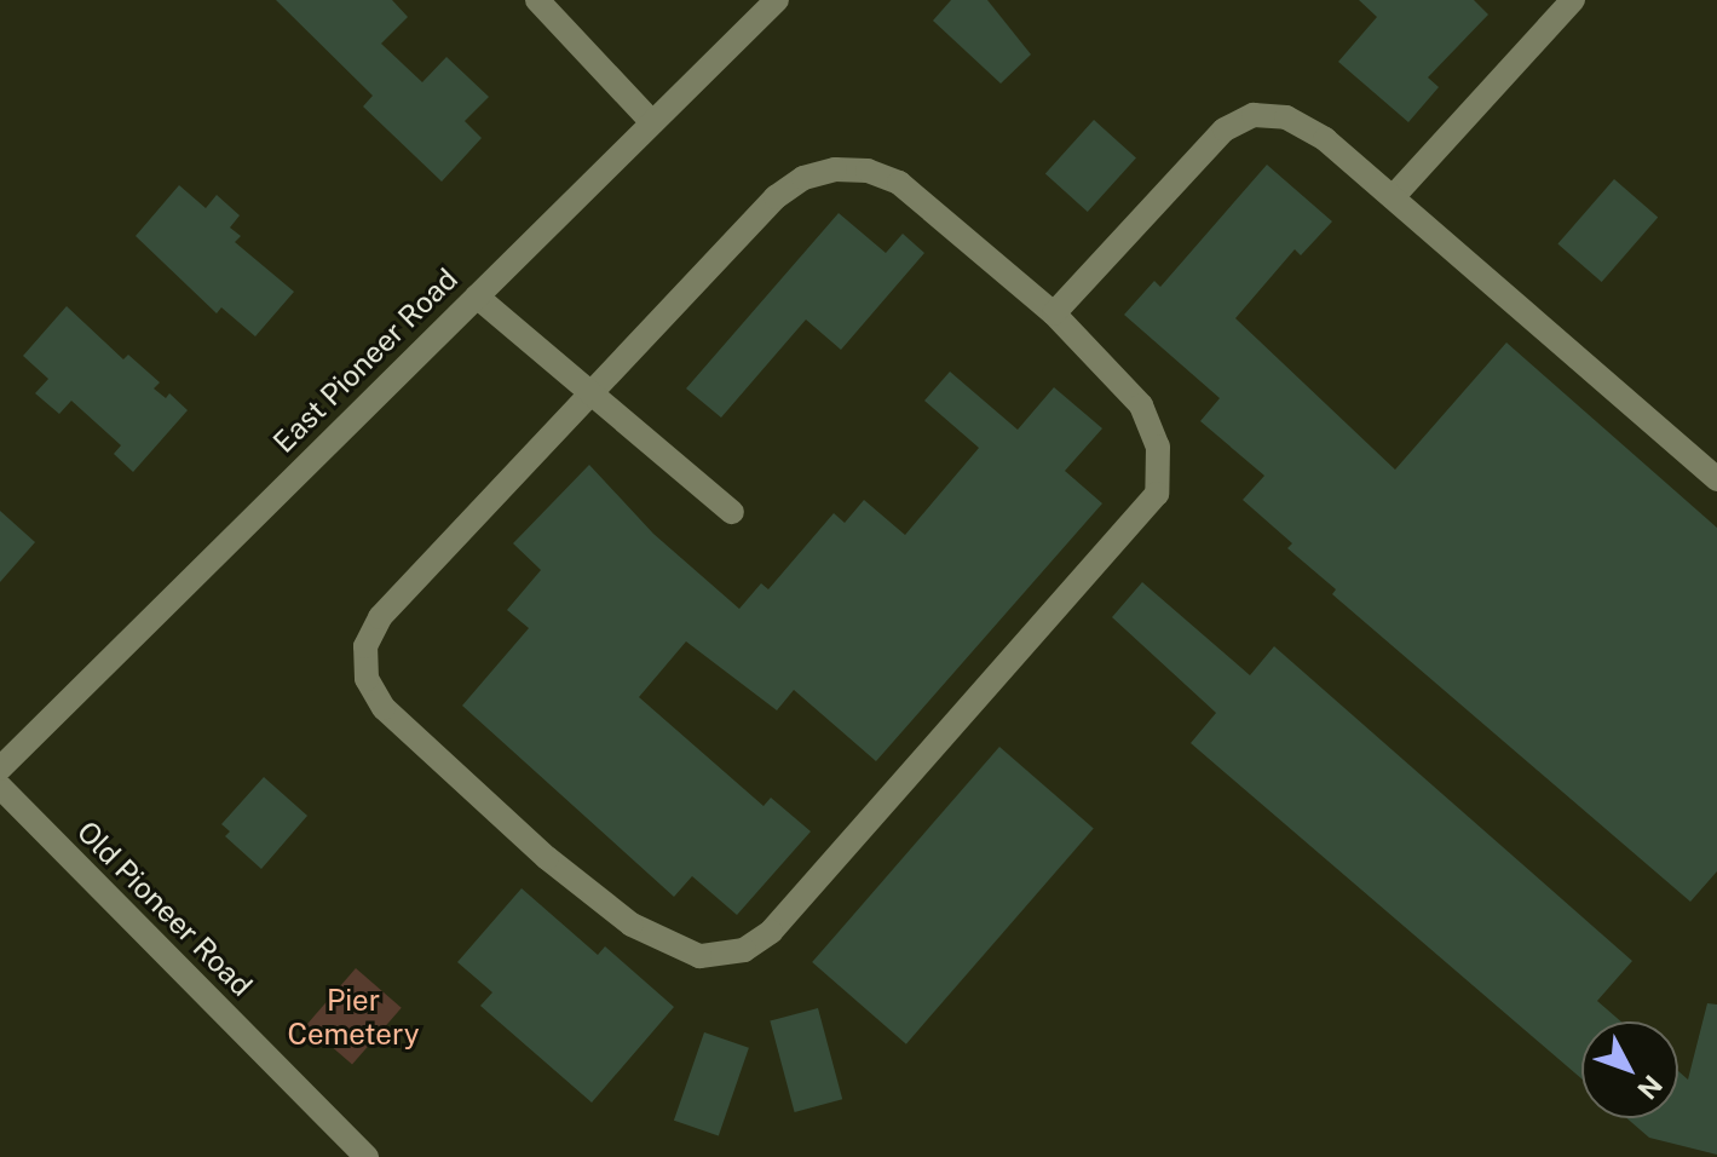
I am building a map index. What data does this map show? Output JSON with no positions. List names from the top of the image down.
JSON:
{
  "streets": {
    "street": ["East Pioneer Road", "Old Pioneer Road"]
  },
  "parks": ["Pier Cemetery"],
  "north": "bottom right"
}
